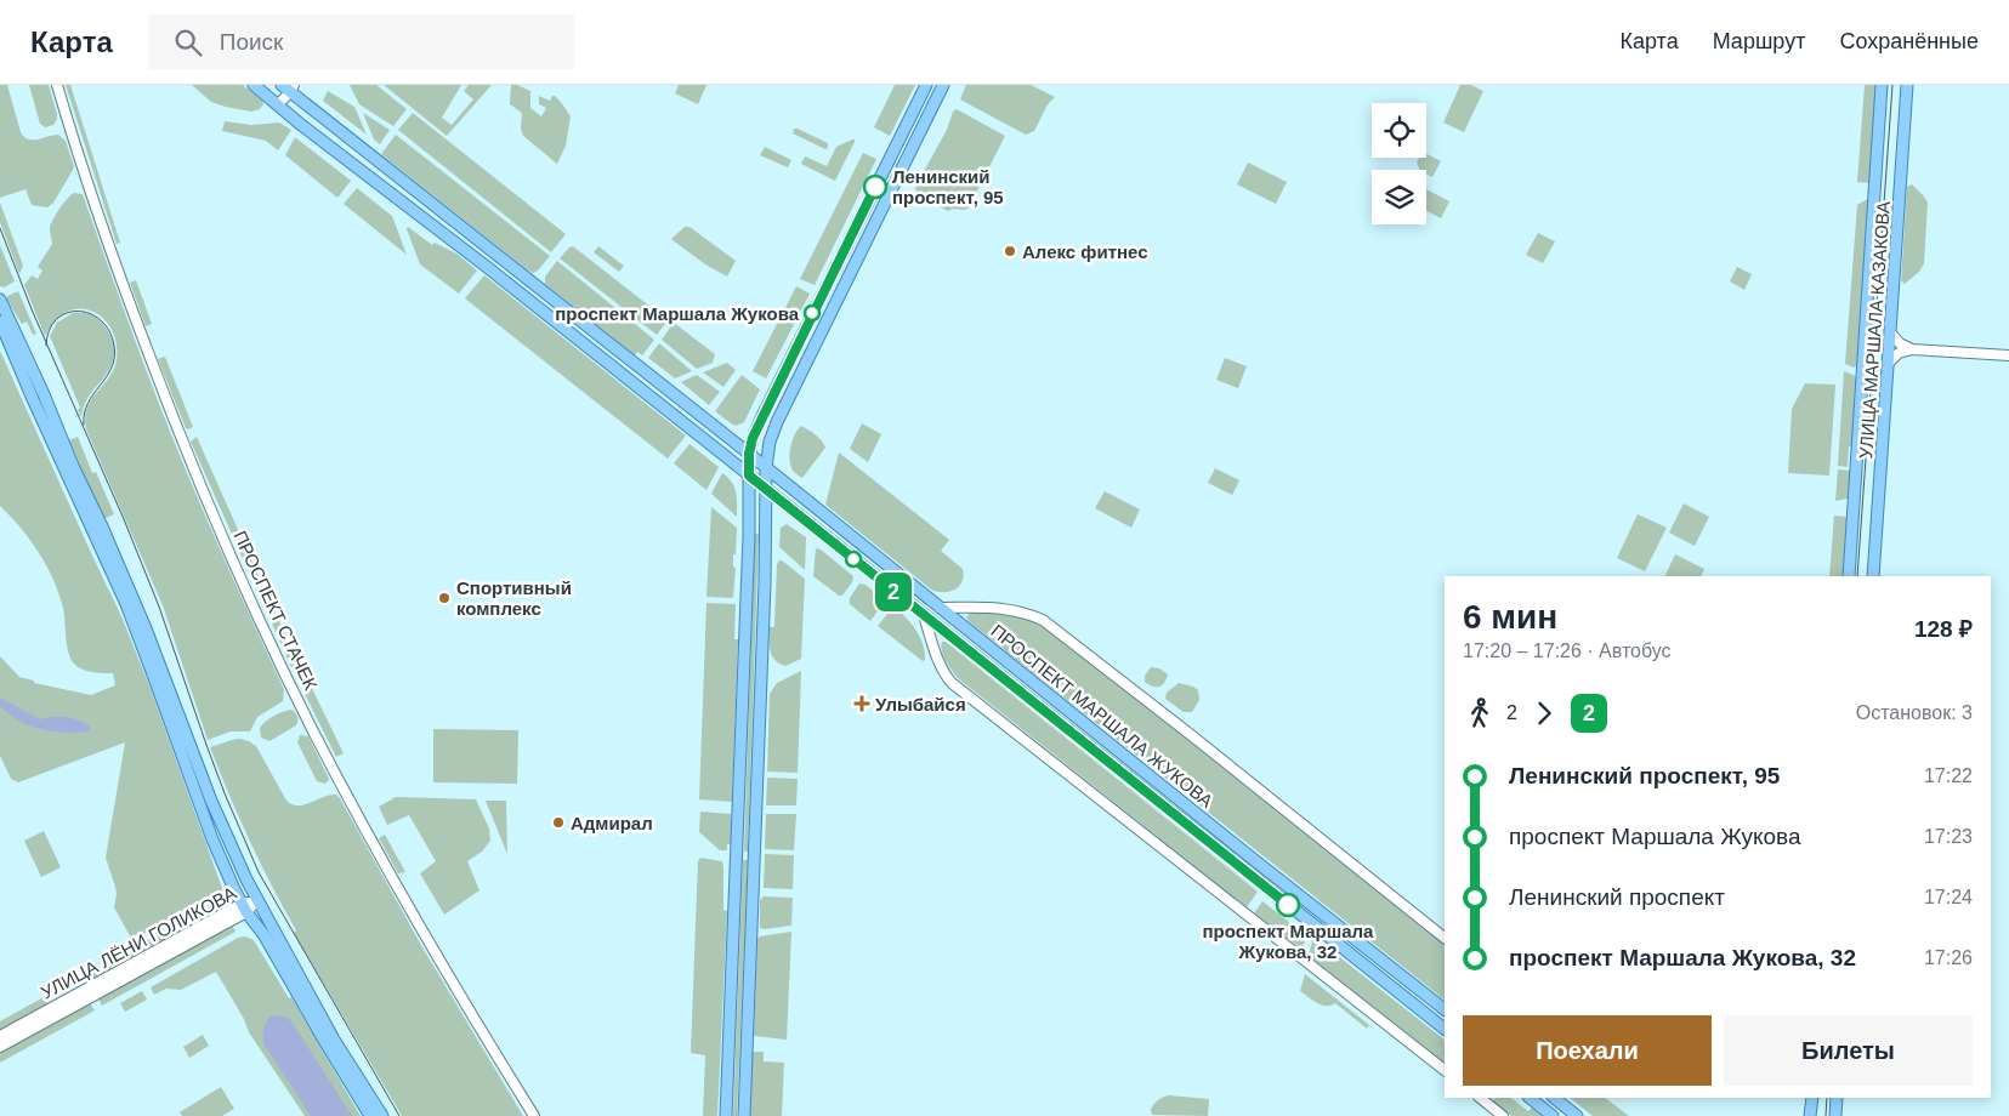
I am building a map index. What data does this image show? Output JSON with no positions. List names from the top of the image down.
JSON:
{
  "streets": {
    "main road": ["УЛИЦА МАРШАЛА КАЗАКОВА", "ПРОСПЕКТ МАРШАЛА ЖУКОВА"],
    "street": ["ПРОСПЕКТ СТАЧЕК", "УЛИЦА ЛЁНИ ГОЛИКОВА"]
  },
  "places": {
    "other": [
      "Ленинский проспект, 95",
      "Алекс фитнес",
      "проспект Маршала Жукова",
      "Спортивный комплекс",
      "Адмирал",
      "проспект Маршала Жукова, 32"
    ],
    "health": ["Улыбайся"]
  },
  "lines": ["bus line 2"],
  "page": {
    "header": "Карта",
    "search": "Поиск",
    "nav": ["Карта", "Маршрут", "Сохранённые"],
    "on_map": "2",
    "heading": ["6 мин", "17:20 – 17:26 · Автобус", "128 ₽"],
    "legs": ["2", "2", "Остановок: 3"],
    "list": [
      {
        "name": "Ленинский проспект, 95",
        "value": "17:22"
      },
      {
        "name": "проспект Маршала Жукова",
        "value": "17:23"
      },
      {
        "name": "Ленинский проспект",
        "value": "17:24"
      },
      {
        "name": "проспект Маршала Жукова, 32",
        "value": "17:26"
      }
    ],
    "buttons": ["Поехали", "Билеты"]
  }
}
